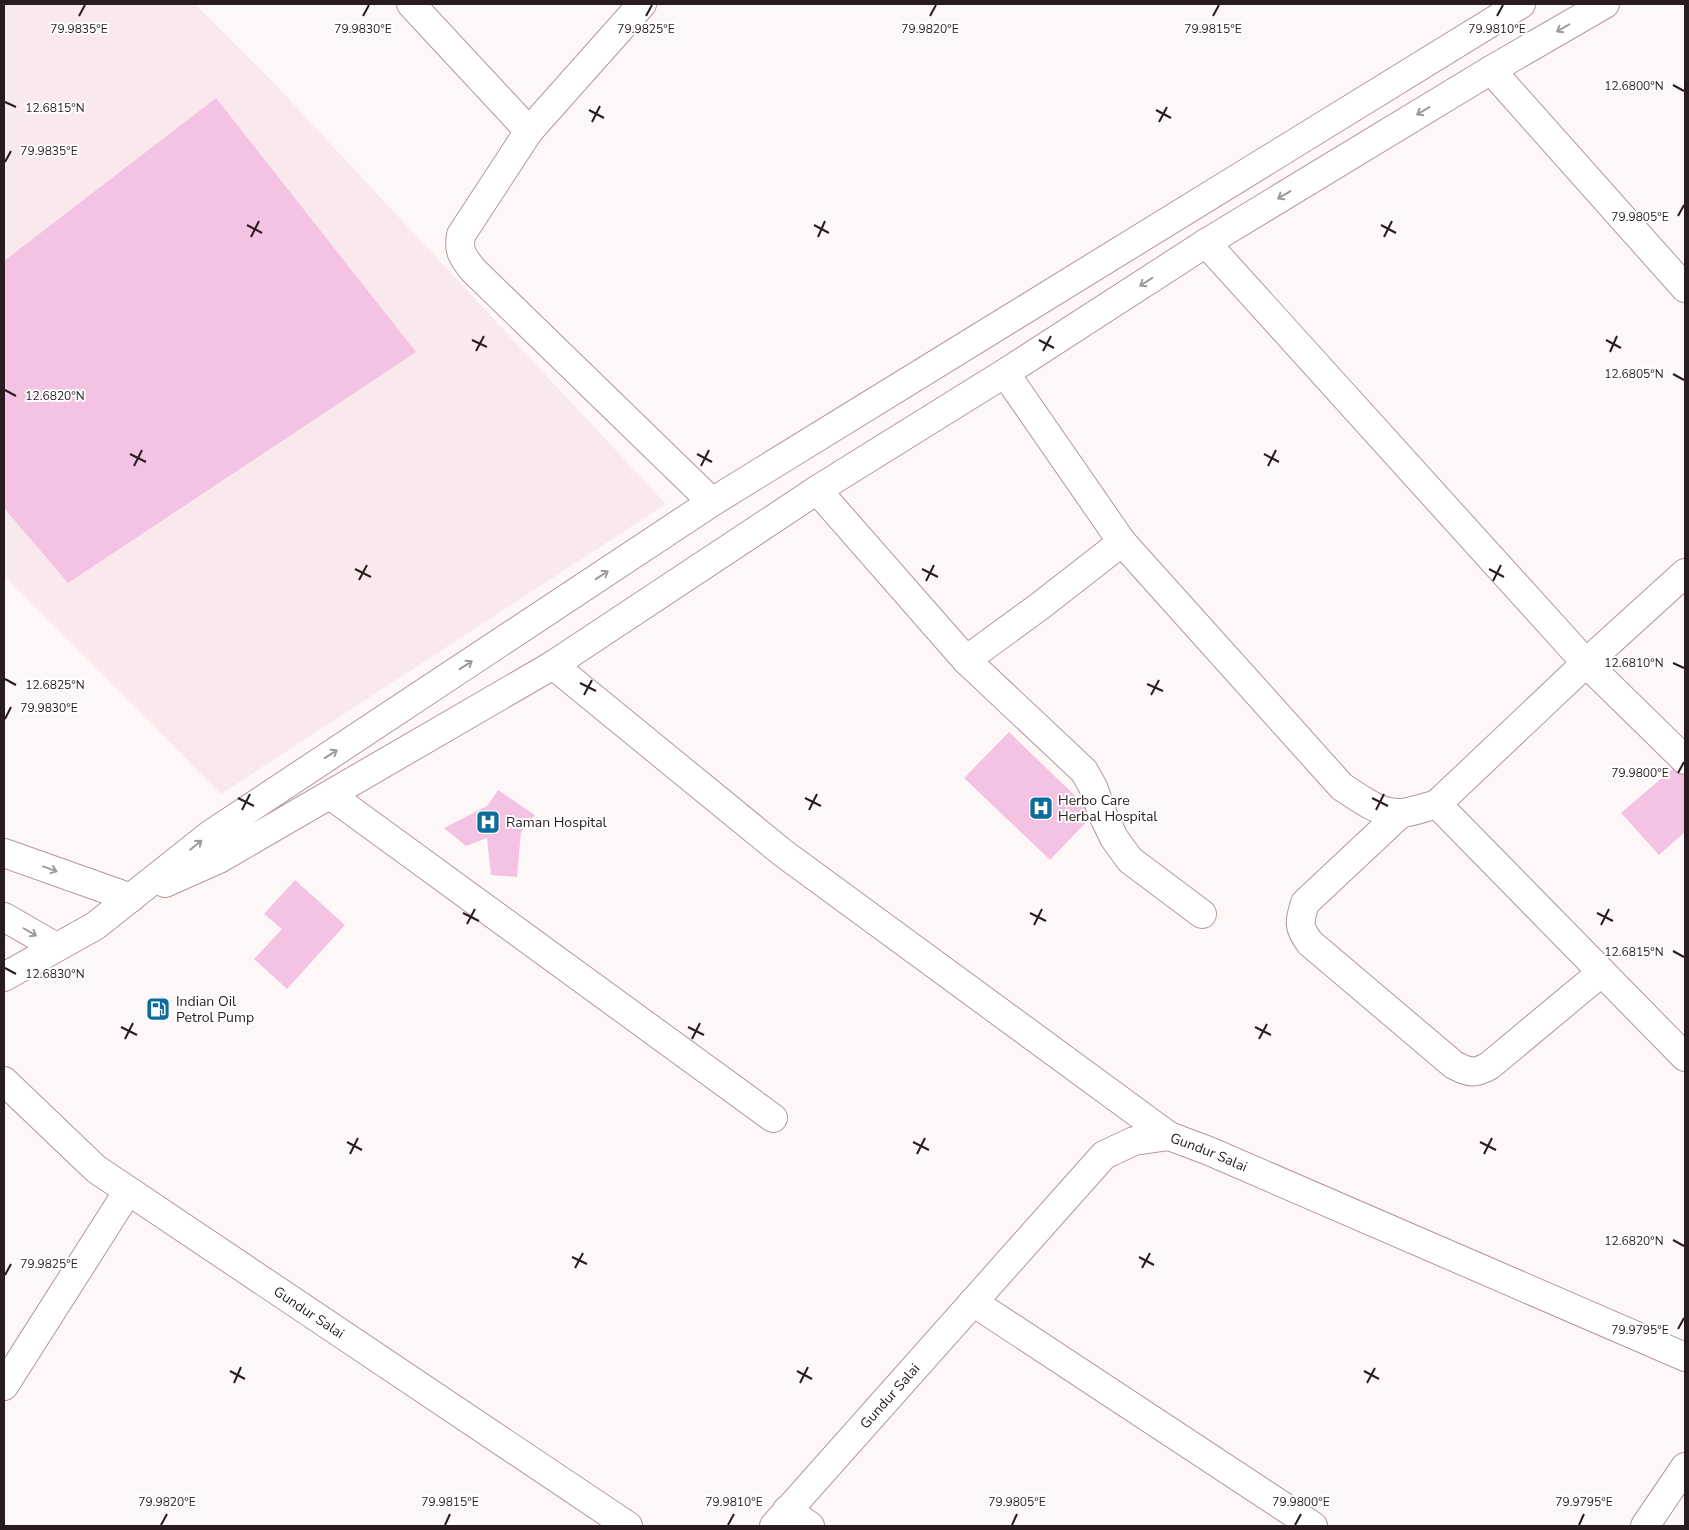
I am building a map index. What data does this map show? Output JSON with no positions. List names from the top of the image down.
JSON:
{
  "streets": {
    "street": ["Gundur Salai"]
  },
  "places": {
    "hospital": ["Herbo Care Herbal Hospital", "Raman Hospital"],
    "fuel station": ["Indian Oil Petrol Pump"]
  },
  "coordinates": [
    "79.9835°E",
    "79.9830°E",
    "79.9825°E",
    "79.9820°E",
    "79.9815°E",
    "79.9810°E",
    "12.6800°N",
    "12.6815°N",
    "79.9805°E",
    "12.6805°N",
    "12.6820°N",
    "12.6810°N",
    "12.6825°N",
    "79.9800°E",
    "12.6830°N",
    "79.9795°E"
  ]
}
